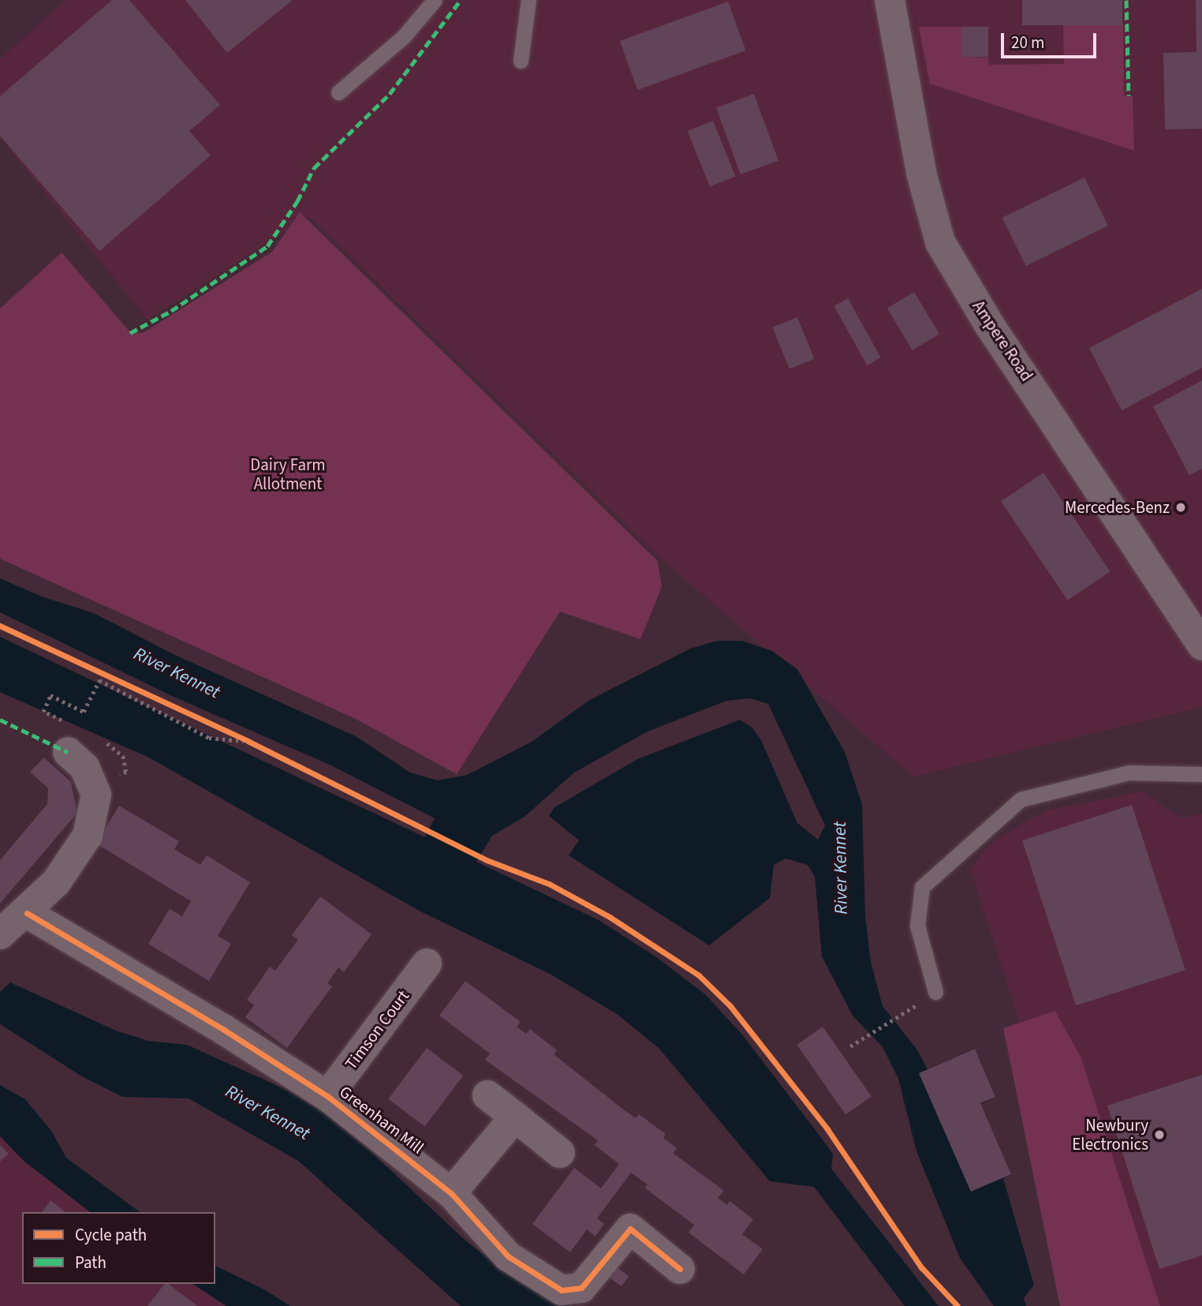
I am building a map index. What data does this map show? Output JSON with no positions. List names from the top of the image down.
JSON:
{
  "streets": {
    "street": ["Ampere Road", "Timson Court", "Greenham Mill"]
  },
  "crossings": [
    ["Timson Court", "Greenham Mill"]
  ],
  "water": ["River Kennet"],
  "parks": ["Dairy Farm Allotment"],
  "places": ["Mercedes-Benz", "Newbury Electronics"],
  "legend": ["Cycle path", "Path"],
  "scale_bar": "20 m"
}
